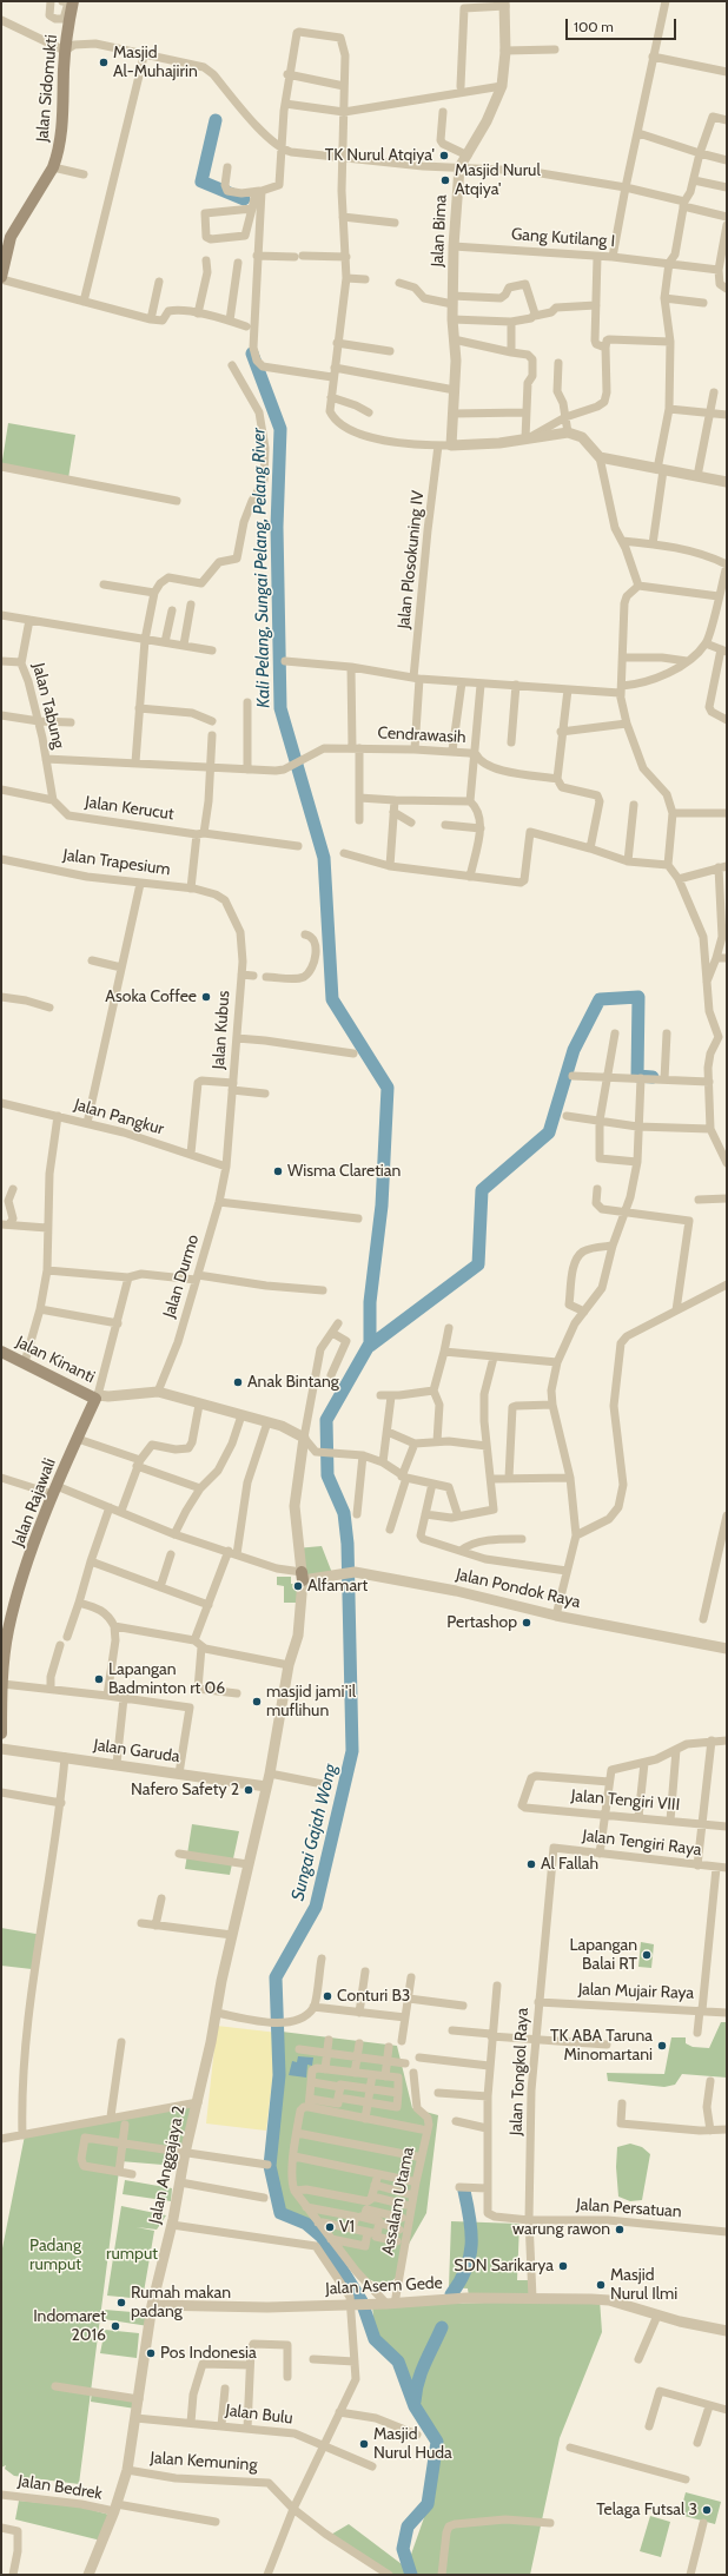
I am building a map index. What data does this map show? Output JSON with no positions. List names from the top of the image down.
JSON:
{
  "streets": {
    "main road": ["Jalan Sidomukti", "Jalan Kinanti", "Jalan Rajawali"],
    "street": [
      "Jalan Bima",
      "Gang Kutilang I",
      "Jalan Plosokuning IV",
      "Jalan Tabung",
      "Cendrawasih",
      "Jalan Kerucut",
      "Jalan Trapesium",
      "Jalan Kubus",
      "Jalan Pangkur",
      "Jalan Durmo",
      "Jalan Pondok Raya",
      "Jalan Garuda",
      "Jalan Tengiri VIII",
      "Jalan Tengiri Raya",
      "Jalan Mujair Raya",
      "Jalan Tongkol Raya",
      "Jalan Anggajaya 2",
      "Assalam Utama",
      "Jalan Persatuan",
      "Jalan Asem Gede",
      "Jalan Bulu",
      "Jalan Kemuning",
      "Jalan Bedrek"
    ]
  },
  "crossings": [
    ["Jalan Bima", "Gang Kutilang I"],
    ["Jalan Plosokuning IV", "Cendrawasih"],
    ["Jalan Tabung", "Jalan Kerucut"],
    ["Jalan Trapesium", "Jalan Kubus"],
    ["Jalan Kubus", "Jalan Pangkur"],
    ["Jalan Kubus", "Jalan Durmo"],
    ["Jalan Pangkur", "Jalan Durmo"],
    ["Jalan Kinanti", "Jalan Rajawali"],
    ["Jalan Pondok Raya", "Jalan Anggajaya 2"],
    ["Jalan Garuda", "Jalan Anggajaya 2"],
    ["Jalan Tengiri Raya", "Jalan Mujair Raya"],
    ["Jalan Tengiri Raya", "Jalan Tongkol Raya"],
    ["Jalan Mujair Raya", "Jalan Tongkol Raya"],
    ["Jalan Tongkol Raya", "Jalan Persatuan"],
    ["Jalan Tongkol Raya", "Jalan Asem Gede"],
    ["Jalan Anggajaya 2", "Jalan Asem Gede"],
    ["Jalan Anggajaya 2", "Jalan Bulu"],
    ["Jalan Anggajaya 2", "Jalan Kemuning"],
    ["Jalan Anggajaya 2", "Jalan Bedrek"],
    ["Assalam Utama", "Jalan Asem Gede"]
  ],
  "water": ["Kali Pelang, Sungai Pelang, Pelang River", "Sungai Gajah Wong"],
  "parks": ["Padang rumput", "rumput"],
  "places": [
    "Masjid Al-Muhajirin",
    "TK Nurul Atqiya'",
    "Masjid Nurul Atqiya'",
    "Asoka Coffee",
    "Wisma Claretian",
    "Anak Bintang",
    "Alfamart",
    "Pertashop",
    "Lapangan Badminton rt 06",
    "masjid jami'il muflihun",
    "Nafero Safety 2",
    "Al Fallah",
    "Lapangan Balai RT",
    "Conturi B3",
    "TK ABA Taruna Minomartani",
    "V1",
    "warung rawon",
    "SDN Sarikarya",
    "Masjid Nurul Ilmi",
    "Rumah makan padang",
    "Indomaret 2016",
    "Pos Indonesia",
    "Masjid Nurul Huda",
    "Telaga Futsal 3"
  ],
  "scale_bar": "100 m"
}
